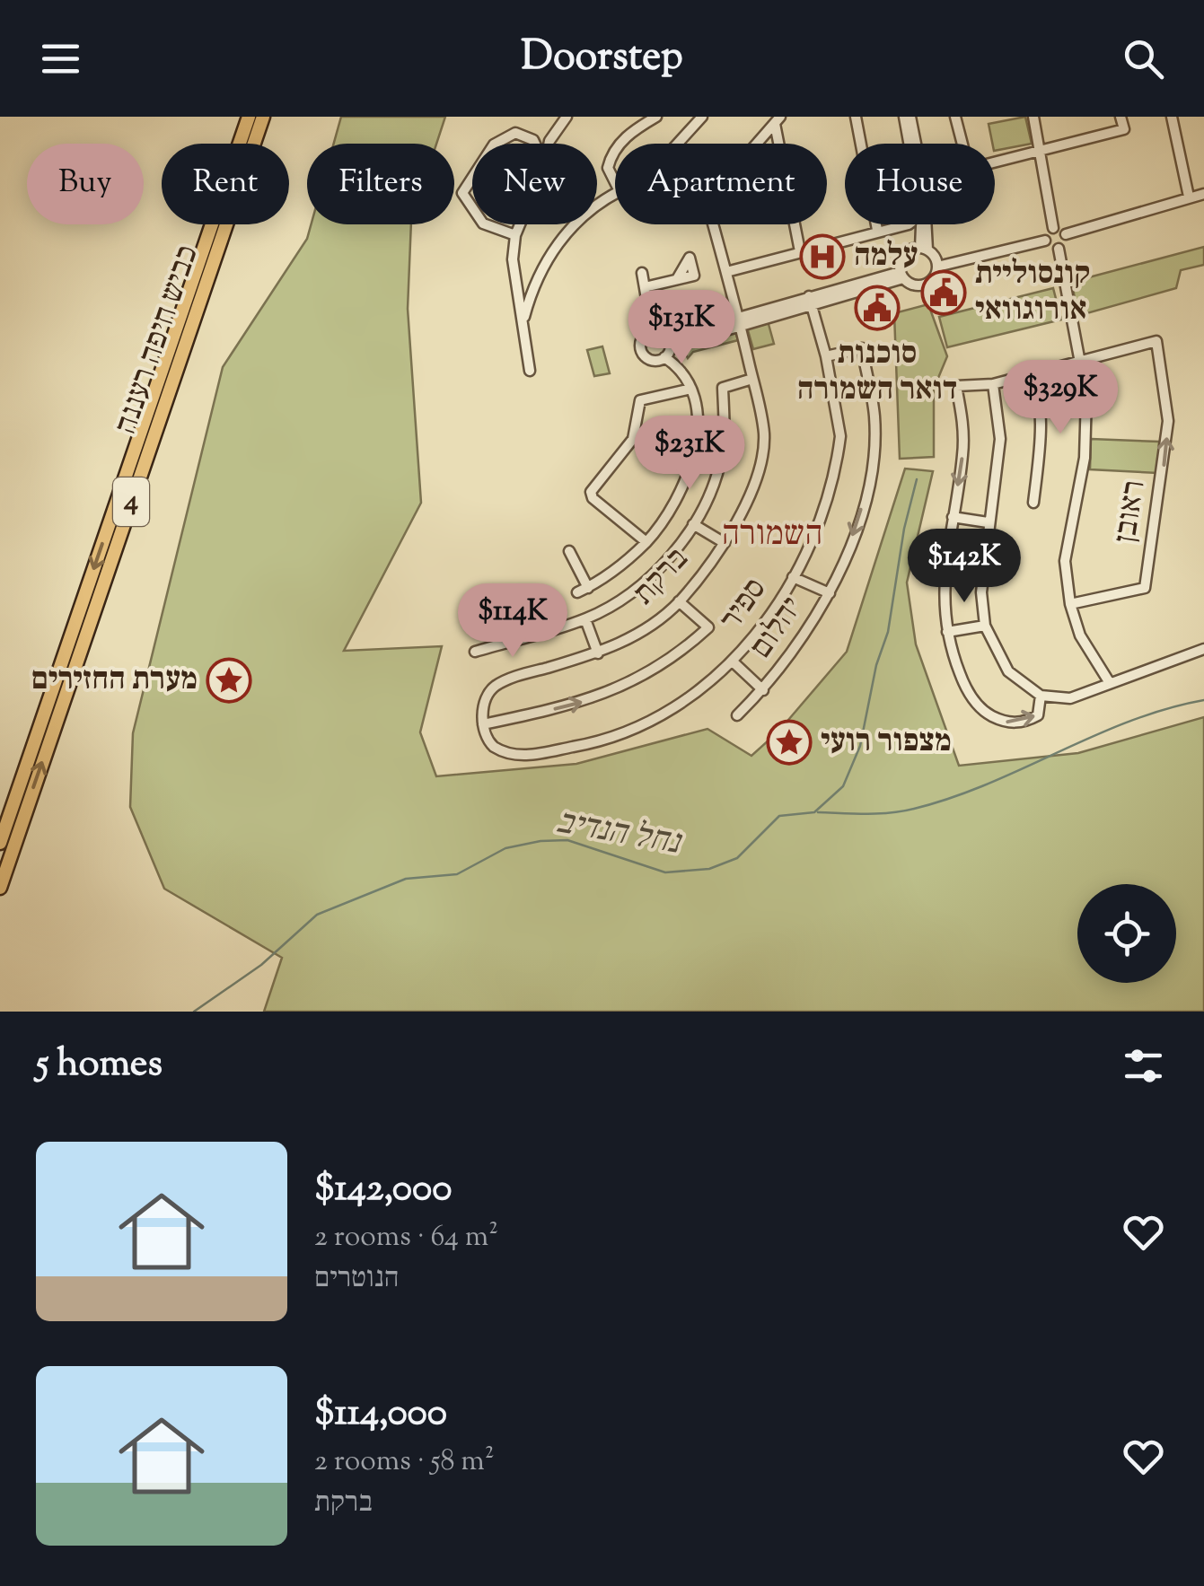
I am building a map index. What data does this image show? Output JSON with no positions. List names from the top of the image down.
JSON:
{
  "streets": {
    "highway": ["כביש חיפה רעננה", "4"],
    "street": [
      "ראובן",
      "ברקת",
      "ספיר",
      "יהלום"
    ]
  },
  "crossings": [
    ["ברקת", "ספיר"],
    ["ספיר", "יהלום"]
  ],
  "one_way": ["יהלום"],
  "districts": ["השמורה"],
  "water": ["נחל הנדיב"],
  "places": {
    "hospital": ["עלמה"],
    "public building": ["קונסוליית אורוגוואי", "סוכנות דואר השמורה"],
    "place": ["מערת החזירים", "מצפור רועי"]
  },
  "page": {
    "header": "Doorstep",
    "chip": [
      "Buy",
      "Rent",
      "Filters",
      "New",
      "Apartment",
      "House"
    ],
    "price": [
      "$131K",
      "$329K",
      "$231K",
      "$142K",
      "$114K"
    ],
    "heading": "5 homes",
    "list": [
      {
        "name": "$142,000",
        "note": "2 rooms · 64 m² · הנוטרים"
      },
      {
        "name": "$114,000",
        "note": "2 rooms · 58 m² · ברקת"
      }
    ]
  }
}
